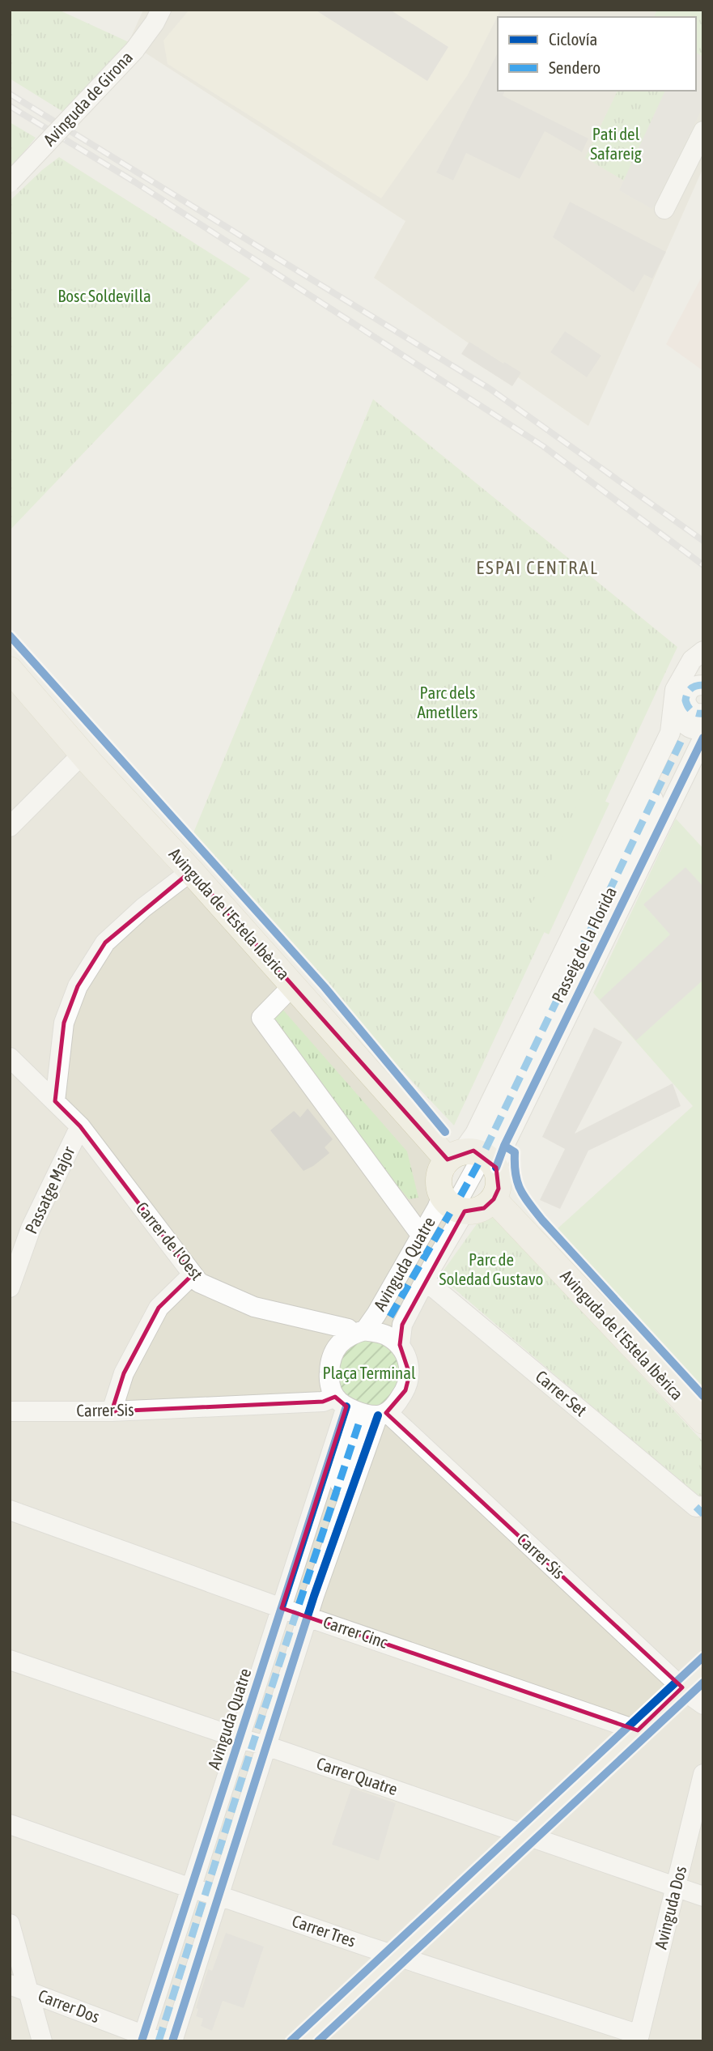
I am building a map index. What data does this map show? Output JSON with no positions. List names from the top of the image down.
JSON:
{
  "streets": {
    "main road": ["Avinguda de l'Estela Ibèrica"],
    "street": [
      "Avinguda de Girona",
      "Passeig de la Florida",
      "Passatge Major",
      "Carrer de l'Oest",
      "Avinguda Quatre",
      "Carrer Set",
      "Carrer Sis",
      "Carrer Cinc",
      "Carrer Quatre",
      "Avinguda Dos",
      "Carrer Tres",
      "Carrer Dos"
    ]
  },
  "crossings": [
    ["Avinguda de l'Estela Ibèrica", "Passeig de la Florida"],
    ["Avinguda de l'Estela Ibèrica", "Avinguda Quatre"],
    ["Passeig de la Florida", "Avinguda Quatre"],
    ["Passatge Major", "Carrer de l'Oest"],
    ["Carrer de l'Oest", "Avinguda Quatre"],
    ["Carrer de l'Oest", "Carrer Sis"],
    ["Avinguda Quatre", "Carrer Set"],
    ["Avinguda Quatre", "Carrer Sis"],
    ["Avinguda Quatre", "Carrer Cinc"],
    ["Avinguda Quatre", "Carrer Quatre"],
    ["Avinguda Quatre", "Carrer Tres"],
    ["Avinguda Quatre", "Carrer Dos"],
    ["Carrer Quatre", "Avinguda Dos"],
    ["Avinguda Dos", "Carrer Tres"]
  ],
  "districts": ["ESPAI CENTRAL"],
  "parks": [
    "Pati del Safareig",
    "Bosc Soldevilla",
    "Parc dels Ametllers",
    "Parc de Soledad Gustavo",
    "Plaça Terminal"
  ],
  "legend": ["Ciclovía", "Sendero"]
}
